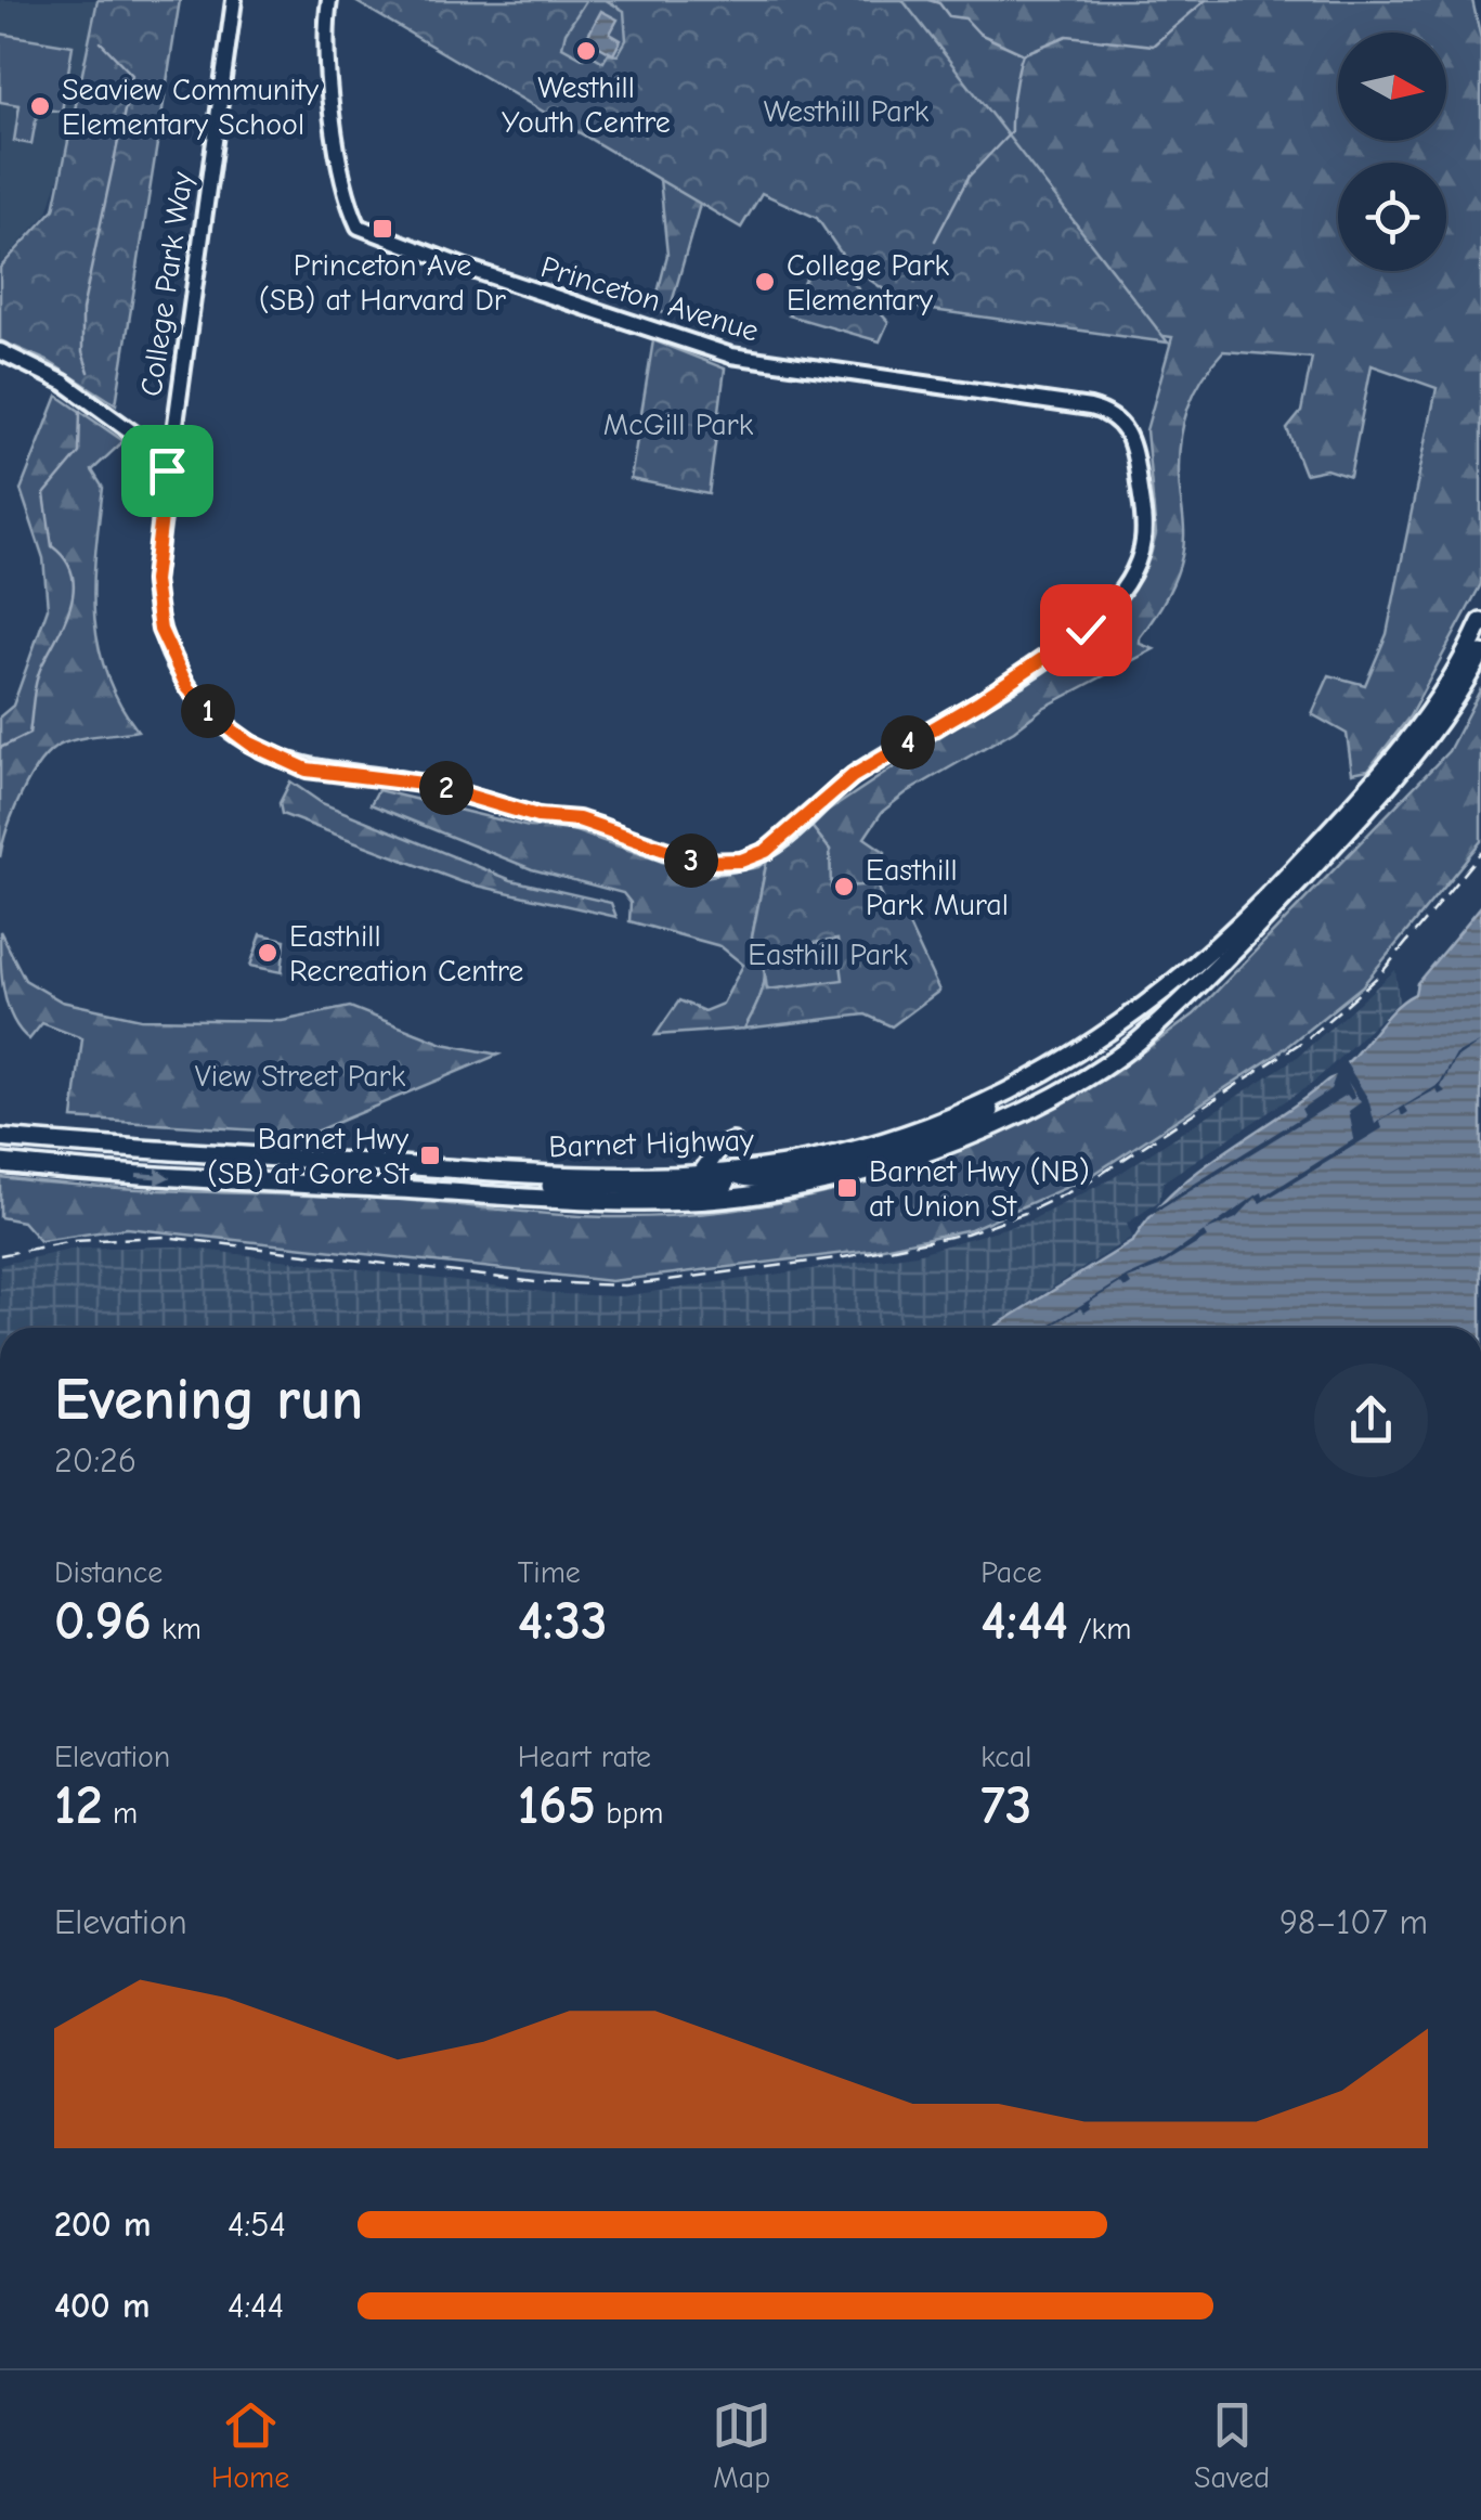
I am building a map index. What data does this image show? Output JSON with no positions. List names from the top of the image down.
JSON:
{
  "streets": {
    "main road": ["Barnet Highway"],
    "street": ["College Park Way", "Princeton Avenue"]
  },
  "crossings": [
    ["College Park Way", "Princeton Avenue"]
  ],
  "parks": [
    "Westhill Park",
    "McGill Park",
    "Easthill Park",
    "View Street Park"
  ],
  "places": {
    "other": [
      "Westhill Youth Centre",
      "Seaview Community Elementary School",
      "College Park Elementary",
      "Easthill Park Mural",
      "Easthill Recreation Centre"
    ],
    "transit": ["Princeton Ave (SB) at Harvard Dr", "Barnet Hwy (SB) at Gore St", "Barnet Hwy (NB) at Union St"]
  },
  "north": "right",
  "page": {
    "pins": [
      "1",
      "4",
      "2",
      "3"
    ],
    "heading": ["Evening run", "20:26"],
    "stats": [
      ["Distance", "0.96 km"],
      ["Time", "4:33"],
      ["Pace", "4:44 /km"],
      ["Elevation", "12 m"],
      ["Heart rate", "165 bpm"],
      ["kcal", "73"]
    ],
    "chart": ["Elevation", "98–107 m"],
    "list": [
      {
        "name": "200 m",
        "note": "4:54"
      },
      {
        "name": "400 m",
        "note": "4:44"
      }
    ],
    "tabs": ["Home", "Map", "Saved"]
  }
}
